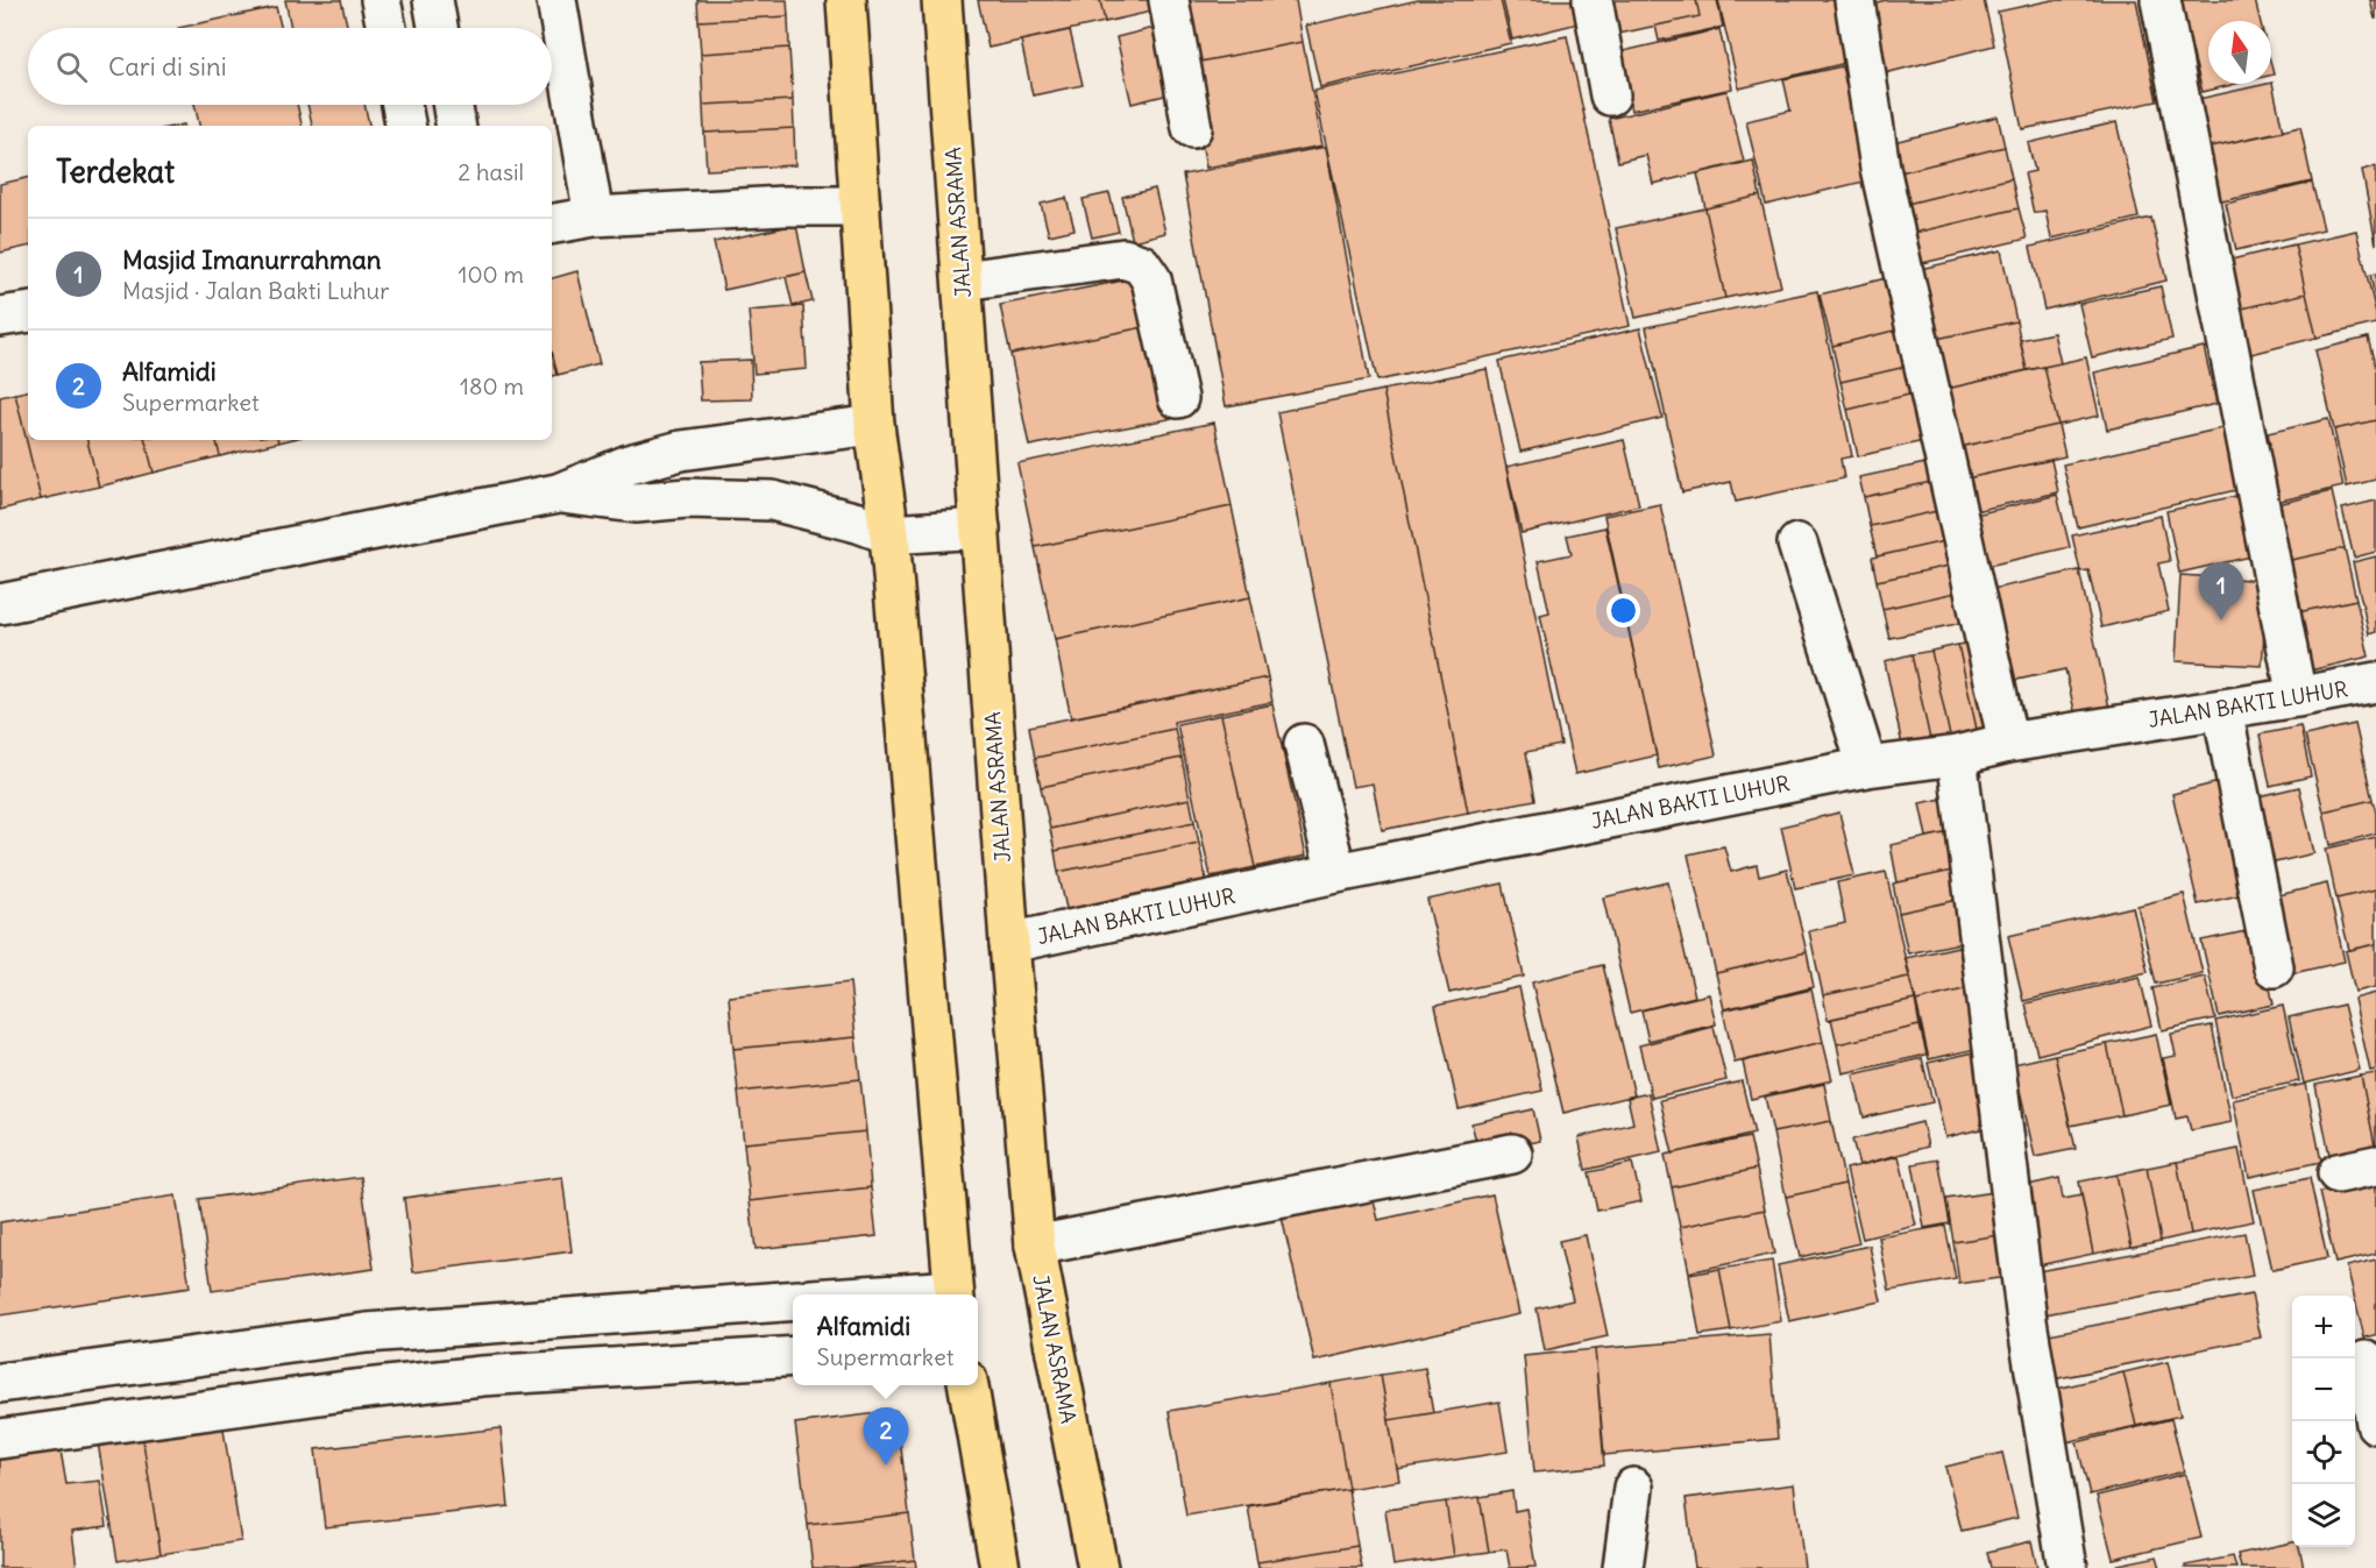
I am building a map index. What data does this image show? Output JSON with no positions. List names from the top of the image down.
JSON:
{
  "streets": {
    "highway": ["JALAN ASRAMA"],
    "street": ["JALAN BAKTI LUHUR"]
  },
  "crossings": [
    ["JALAN ASRAMA", "JALAN BAKTI LUHUR"]
  ],
  "north": "top",
  "page": {
    "search": "Cari di sini",
    "heading": ["Terdekat", "2 hasil"],
    "list": [
      {
        "mark": "1",
        "name": "Masjid Imanurrahman",
        "note": "Masjid · Jalan Bakti Luhur",
        "value": "100 m"
      },
      {
        "mark": "2",
        "name": "Alfamidi",
        "note": "Supermarket",
        "value": "180 m"
      }
    ],
    "pins": ["1", "2"],
    "popup": ["Alfamidi", "Supermarket"],
    "map_buttons": ["+", "−"]
  }
}
